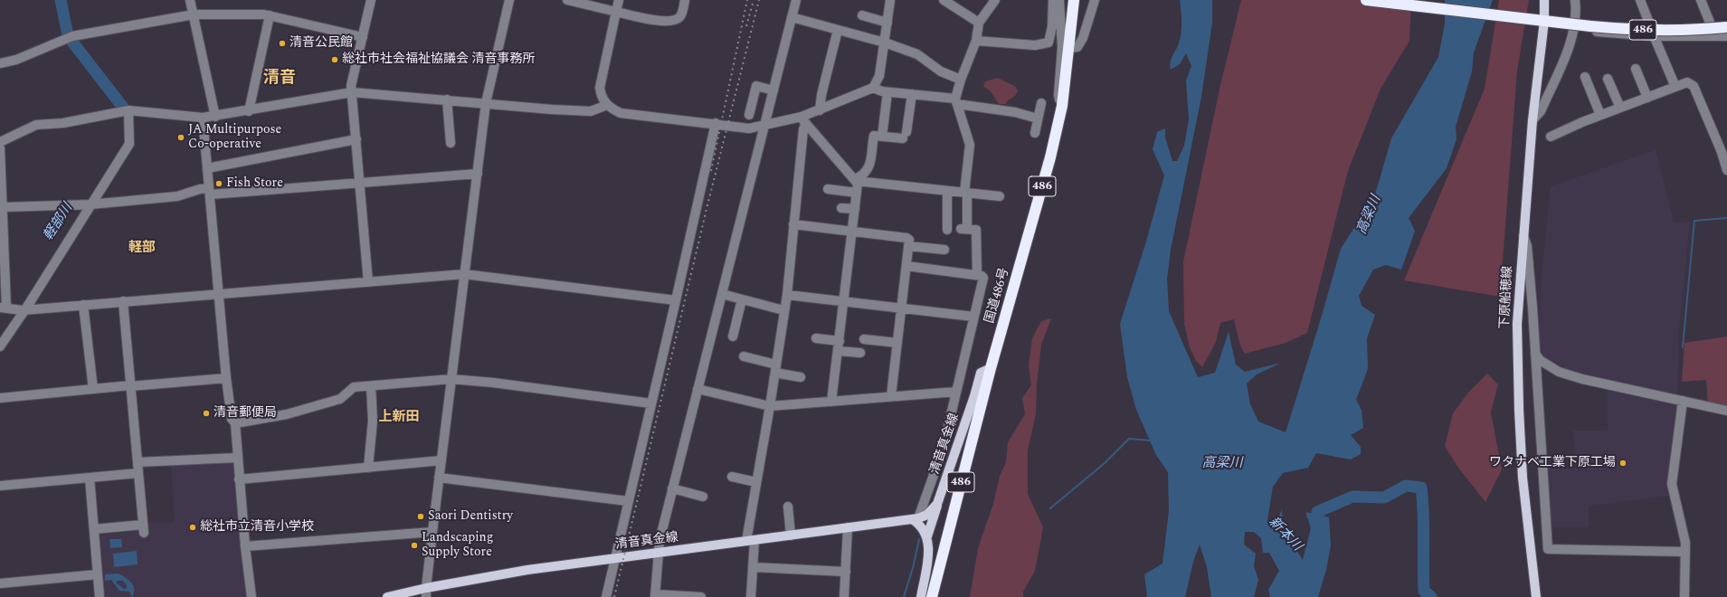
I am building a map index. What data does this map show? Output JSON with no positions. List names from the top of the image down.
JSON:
{
  "streets": {
    "highway": ["486", "国道486号"],
    "main road": ["下原船穂線", "清音真金線"]
  },
  "crossings": [
    ["486", "下原船穂線"],
    ["国道486号", "清音真金線"]
  ],
  "districts": ["清音", "軽部", "上新田"],
  "water": ["高梁川", "軽部川", "新本川"],
  "places": [
    "清音公民館",
    "総社市社会福祉協議会 清音事務所",
    "JA Multipurpose Co-operative",
    "Fish Store",
    "清音郵便局",
    "ワタナベ工業下原工場",
    "Saori Dentistry",
    "総社市立清音小学校",
    "Landscaping Supply Store"
  ]
}
